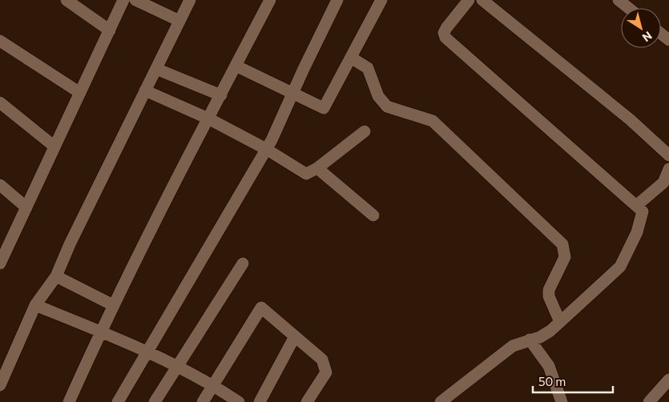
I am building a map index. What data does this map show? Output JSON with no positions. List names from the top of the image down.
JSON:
{
  "scale_bar": "50 m",
  "north": "bottom right"
}
